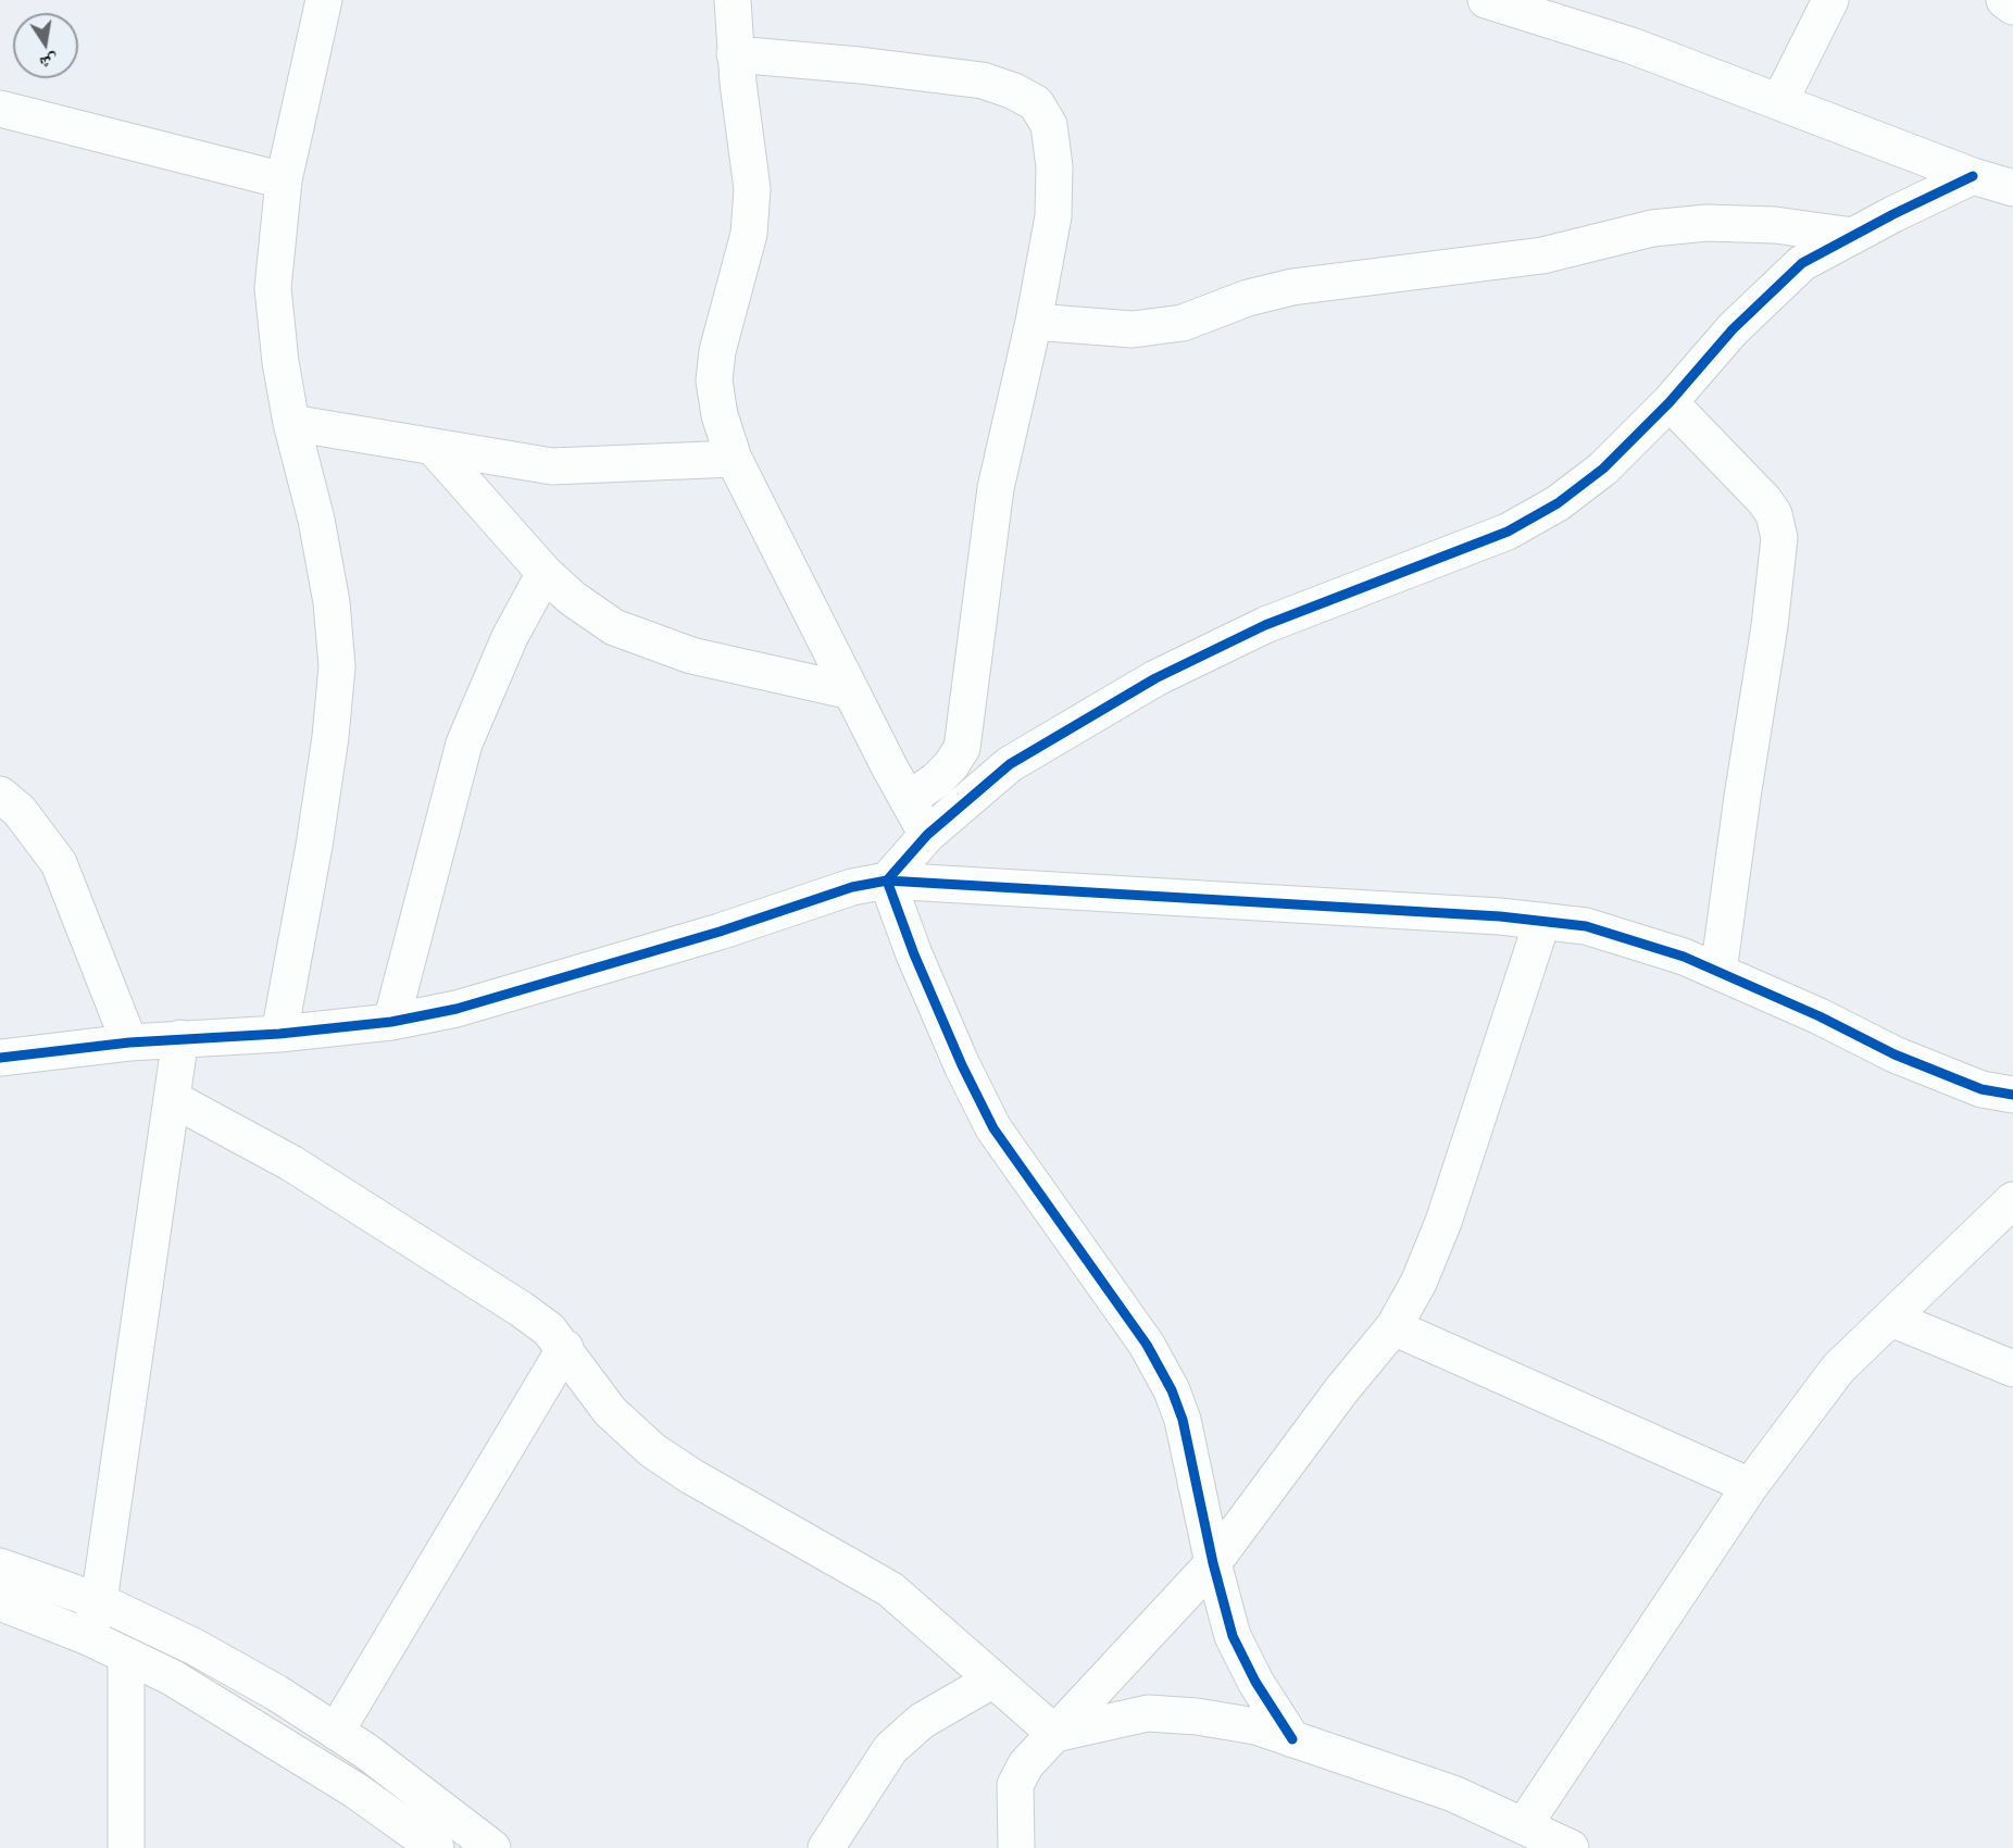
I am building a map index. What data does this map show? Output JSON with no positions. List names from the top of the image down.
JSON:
{
  "north": "bottom"
}
